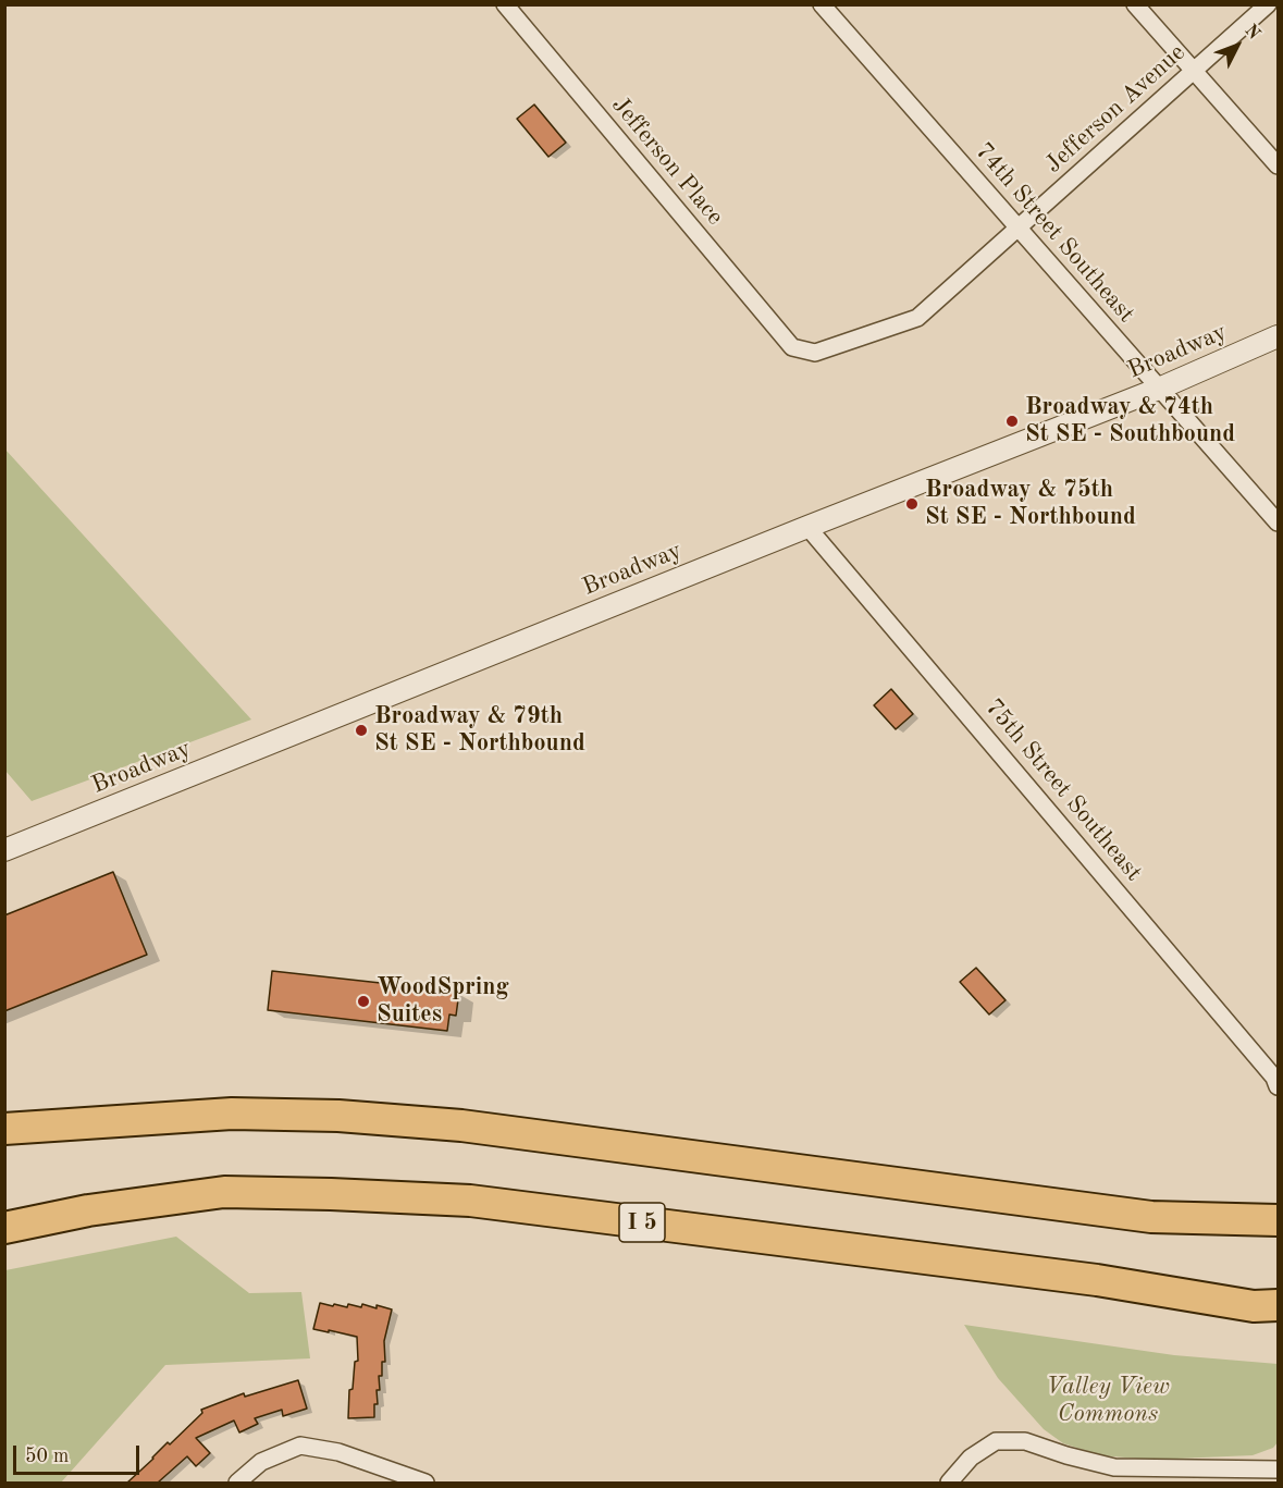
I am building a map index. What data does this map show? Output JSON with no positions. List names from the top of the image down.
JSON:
{
  "streets": {
    "highway": ["I 5"],
    "street": [
      "Jefferson Avenue",
      "Jefferson Place",
      "74th Street Southeast",
      "Broadway",
      "75th Street Southeast"
    ]
  },
  "crossings": [
    ["Jefferson Avenue", "Jefferson Place"],
    ["Jefferson Avenue", "74th Street Southeast"],
    ["74th Street Southeast", "Broadway"],
    ["Broadway", "75th Street Southeast"]
  ],
  "parks": ["Valley View Commons"],
  "places": [
    "Broadway & 74th St SE - Southbound",
    "Broadway & 75th St SE - Northbound",
    "Broadway & 79th St SE - Northbound",
    "WoodSpring Suites"
  ],
  "scale_bar": "50 m",
  "north": "top right"
}
